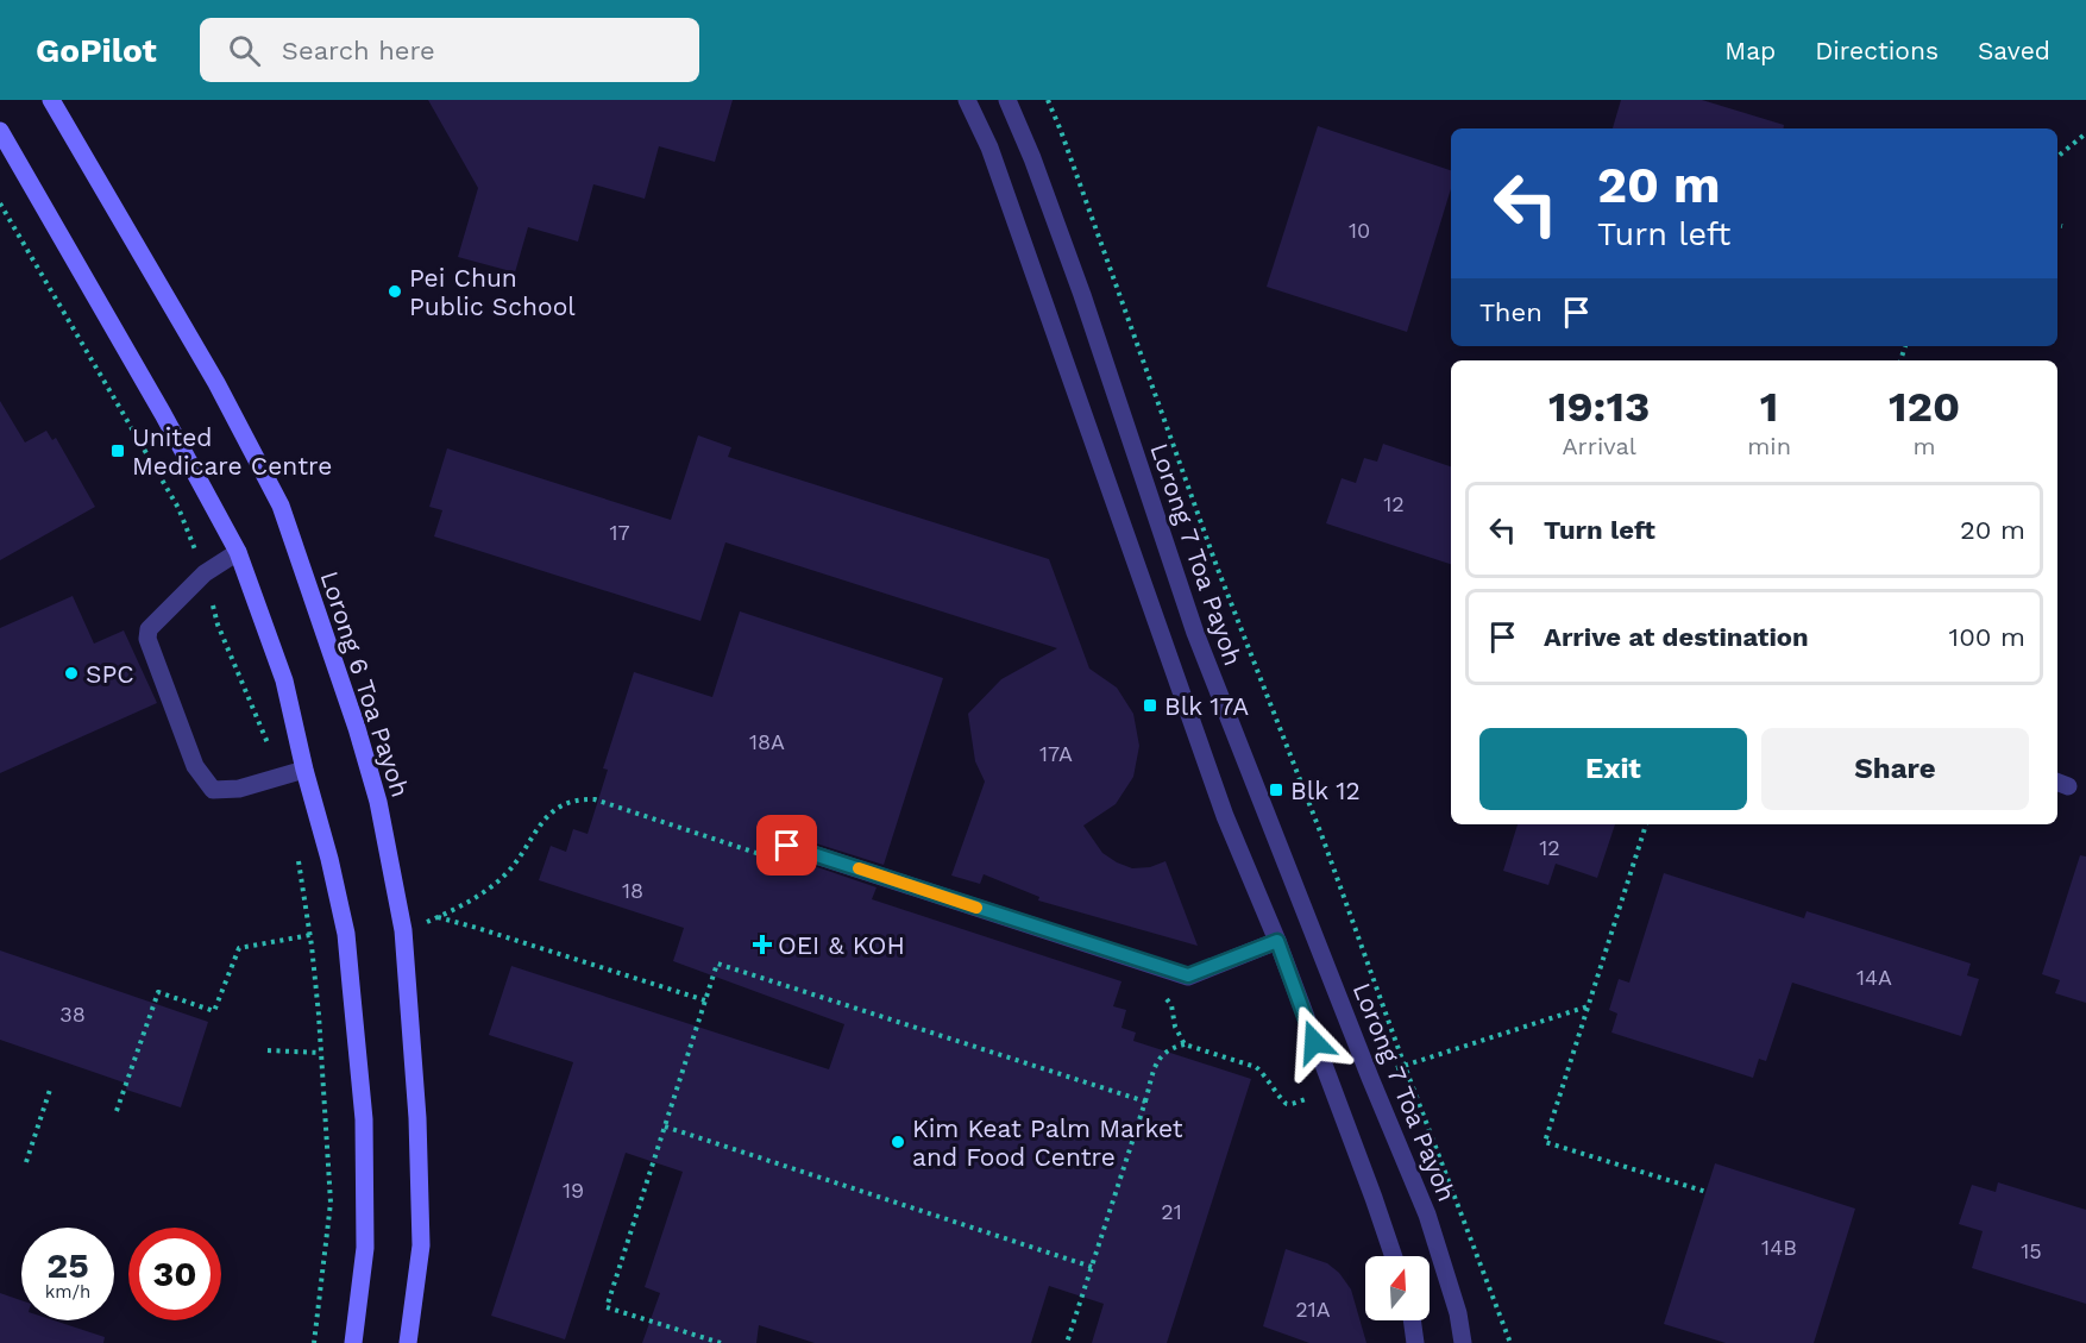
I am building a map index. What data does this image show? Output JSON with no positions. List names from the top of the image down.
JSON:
{
  "streets": {
    "main road": ["Lorong 6 Toa Payoh"],
    "street": ["Lorong 7 Toa Payoh"]
  },
  "places": {
    "other": ["Pei Chun Public School", "SPC", "Kim Keat Palm Market and Food Centre"],
    "transit": ["United Medicare Centre", "Blk 17A", "Blk 12"],
    "health": ["OEI & KOH"]
  },
  "house_numbers": [
    "10",
    "12",
    "17",
    "18A",
    "17A",
    "12",
    "18",
    "14A",
    "38",
    "19",
    "21",
    "14B",
    "15",
    "21A"
  ],
  "north": "top",
  "page": {
    "header": "GoPilot",
    "search": "Search here",
    "nav": ["Map", "Directions", "Saved"],
    "turn": ["20 m", "Turn left"],
    "then": "Then",
    "eta": [
      "19:13",
      "Arrival",
      "1",
      "min",
      "120",
      "m"
    ],
    "list": [
      {
        "name": "Turn left",
        "value": "20 m"
      },
      {
        "name": "Arrive at destination",
        "value": "100 m"
      }
    ],
    "buttons": ["Exit", "Share"],
    "speed": "25 km/h",
    "limit": "30"
  }
}
